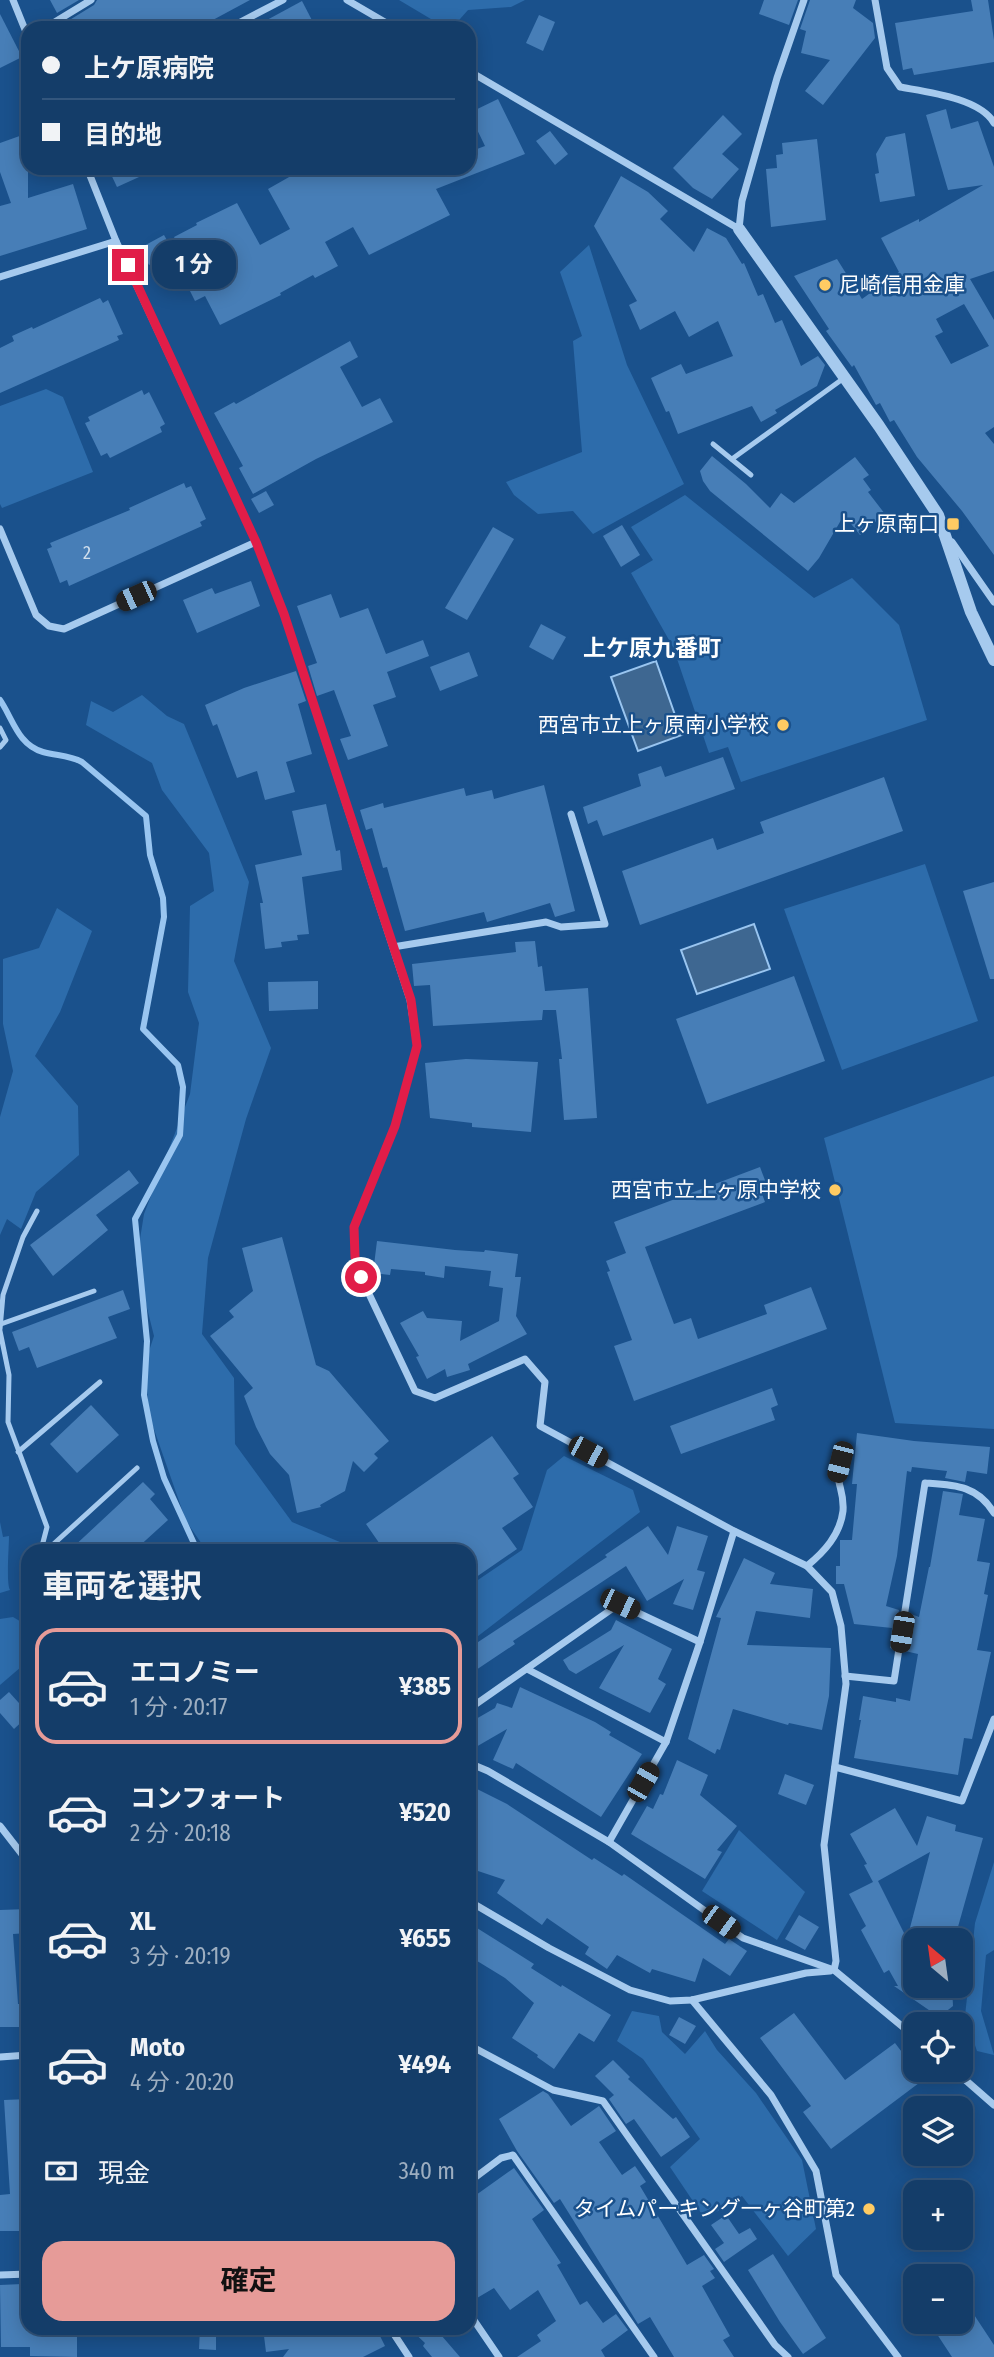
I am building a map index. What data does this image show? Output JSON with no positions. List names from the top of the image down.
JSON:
{
  "districts": ["上ケ原九番町"],
  "places": {
    "other": [
      "尼崎信用金庫",
      "西宮市立上ヶ原南小学校",
      "西宮市立上ヶ原中学校",
      "タイムパーキング一ヶ谷町第2"
    ],
    "transit": ["上ヶ原南口"]
  },
  "house_numbers": ["2"],
  "north": "top left",
  "page": {
    "banner": ["上ケ原病院", "目的地"],
    "bubble": "1 分",
    "heading": "車両を選択",
    "list": [
      {
        "name": "エコノミー",
        "note": "1 分 · 20:17",
        "value": "¥385"
      },
      {
        "name": "コンフォート",
        "note": "2 分 · 20:18",
        "value": "¥520"
      },
      {
        "name": "XL",
        "note": "3 分 · 20:19",
        "value": "¥655"
      },
      {
        "name": "Moto",
        "note": "4 分 · 20:20",
        "value": "¥494"
      }
    ],
    "map_buttons": ["+", "−"],
    "pay": ["現金", "340 m"],
    "buttons": "確定"
  }
}
